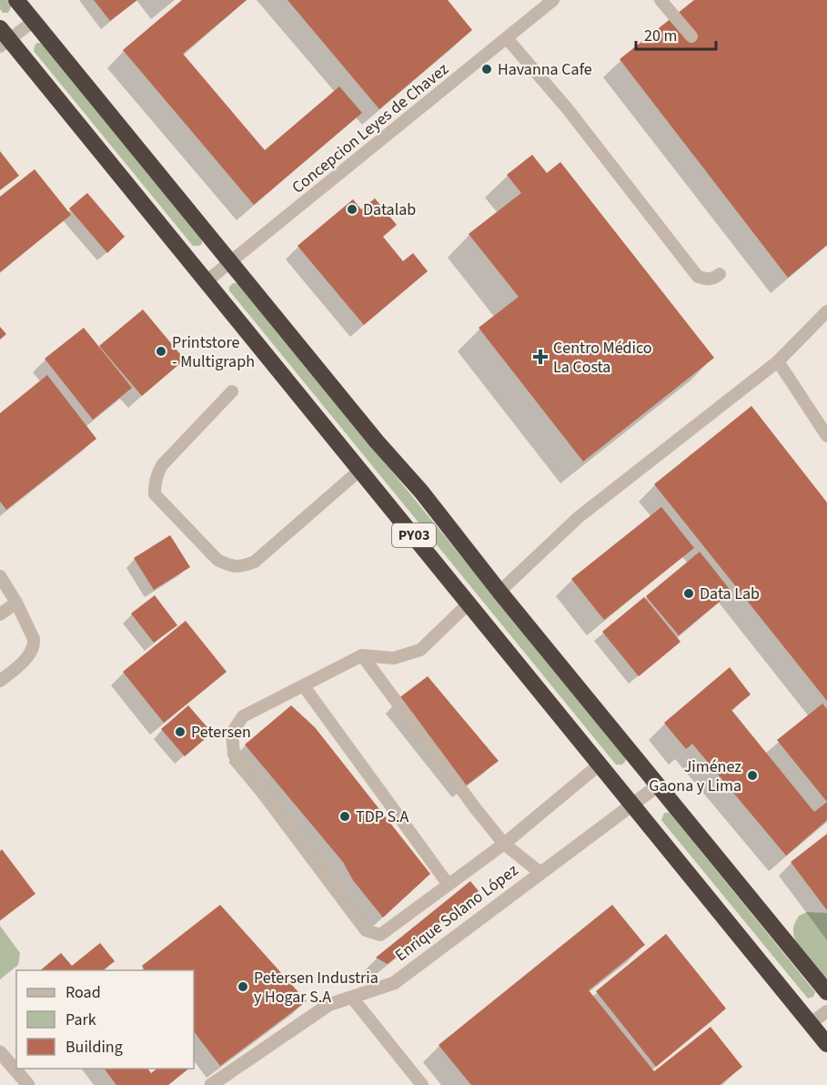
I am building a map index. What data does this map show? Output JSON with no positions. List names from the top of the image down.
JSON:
{
  "streets": {
    "highway": ["PY03"],
    "street": ["Enrique Solano López"],
    "lane": ["Concepcion Leyes de Chavez"]
  },
  "crossings": [
    ["Concepcion Leyes de Chavez", "PY03"],
    ["PY03", "Enrique Solano López"]
  ],
  "places": {
    "other": [
      "Havanna Cafe",
      "Datalab",
      "Printstore - Multigraph",
      "Data Lab",
      "Petersen",
      "Jiménez Gaona y Lima",
      "TDP S.A",
      "Petersen Industria y Hogar S.A"
    ],
    "health": ["Centro Médico La Costa"]
  },
  "legend": ["Road", "Park", "Building"],
  "scale_bar": "20 m"
}
